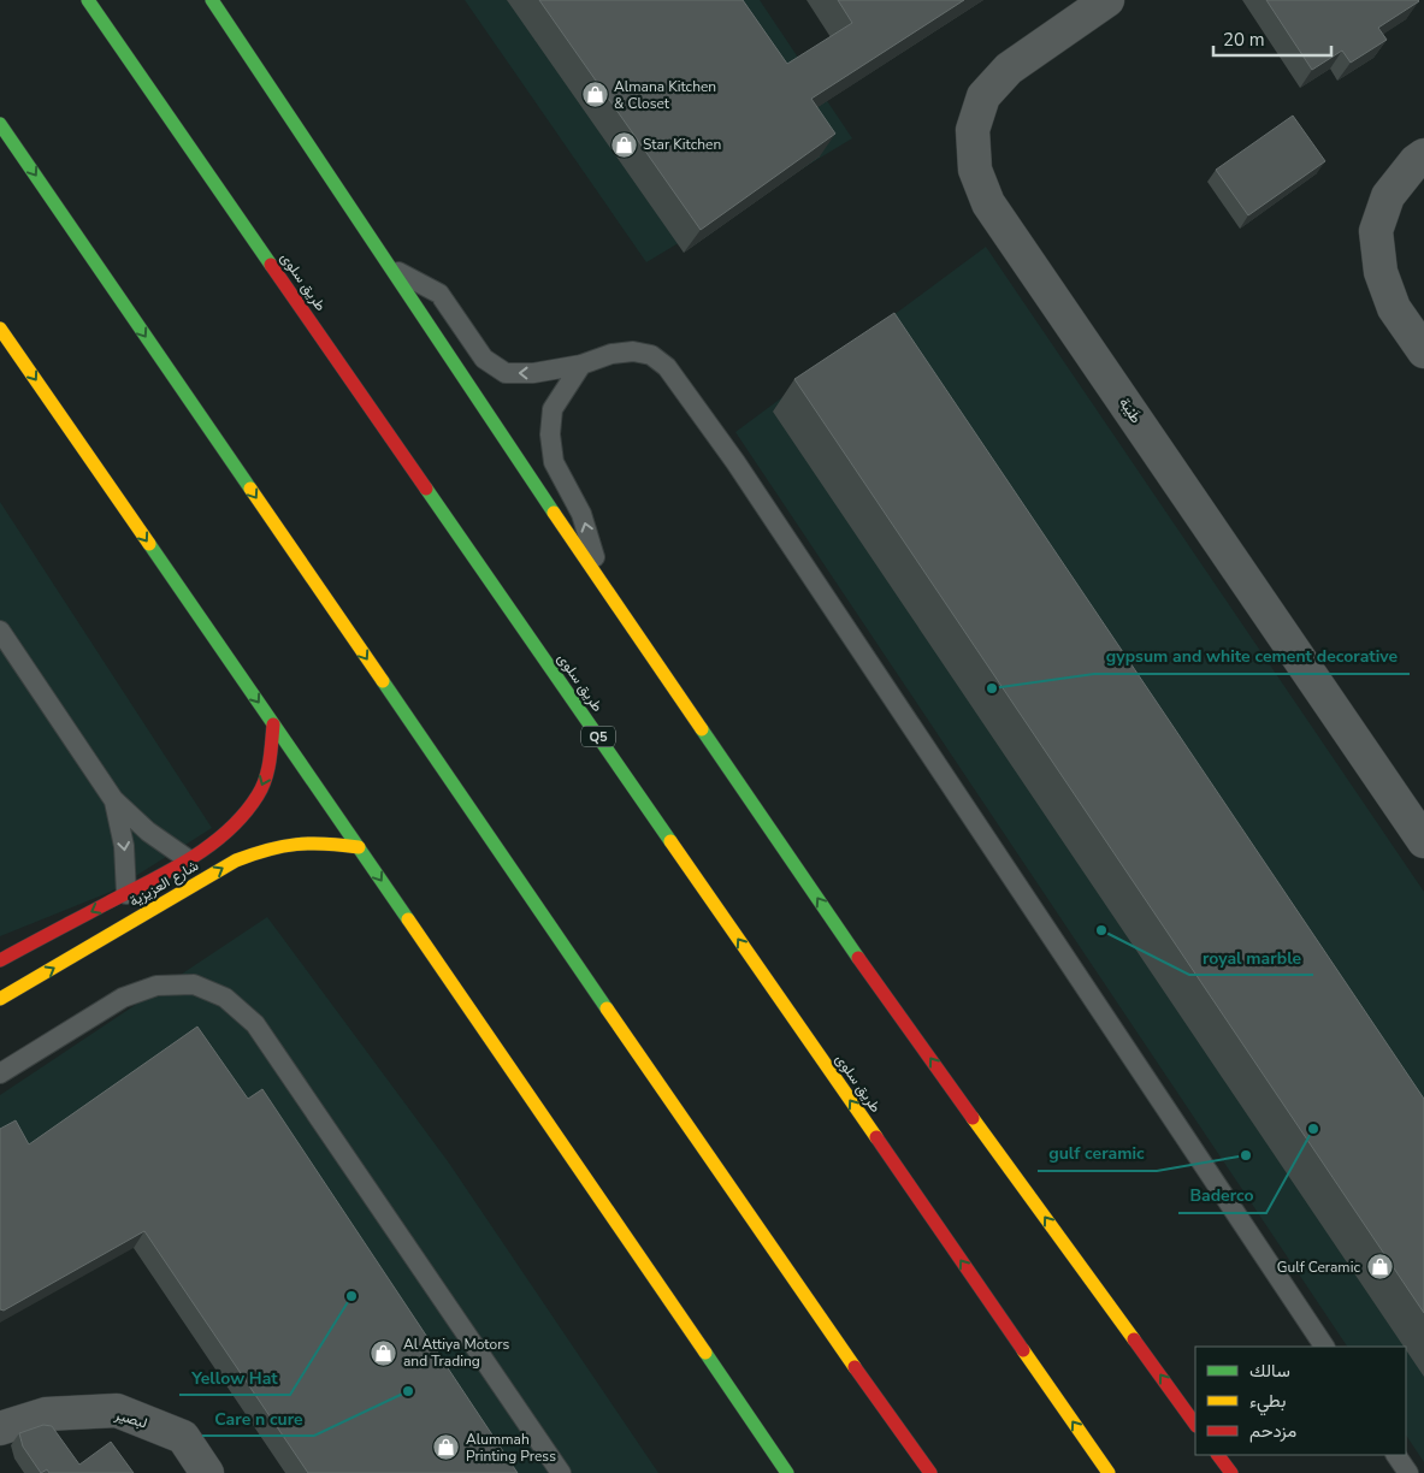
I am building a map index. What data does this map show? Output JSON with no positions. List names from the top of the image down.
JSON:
{
  "streets": {
    "main road": ["طريق سلوى", "Q5", "شارع العزيزية"],
    "street": ["طَيْبَة", "لبصير"]
  },
  "places": {
    "shop": [
      "Almana Kitchen & Closet",
      "Star Kitchen",
      "Gulf Ceramic",
      "Al Attiya Motors and Trading",
      "Alummah Printing Press"
    ],
    "other": [
      "gypsum and white cement decorative",
      "royal marble",
      "Baderco",
      "gulf ceramic",
      "Yellow Hat",
      "Care n cure"
    ]
  },
  "legend": ["سالك", "بطيء", "مزدحم"],
  "scale_bar": "20 m"
}
